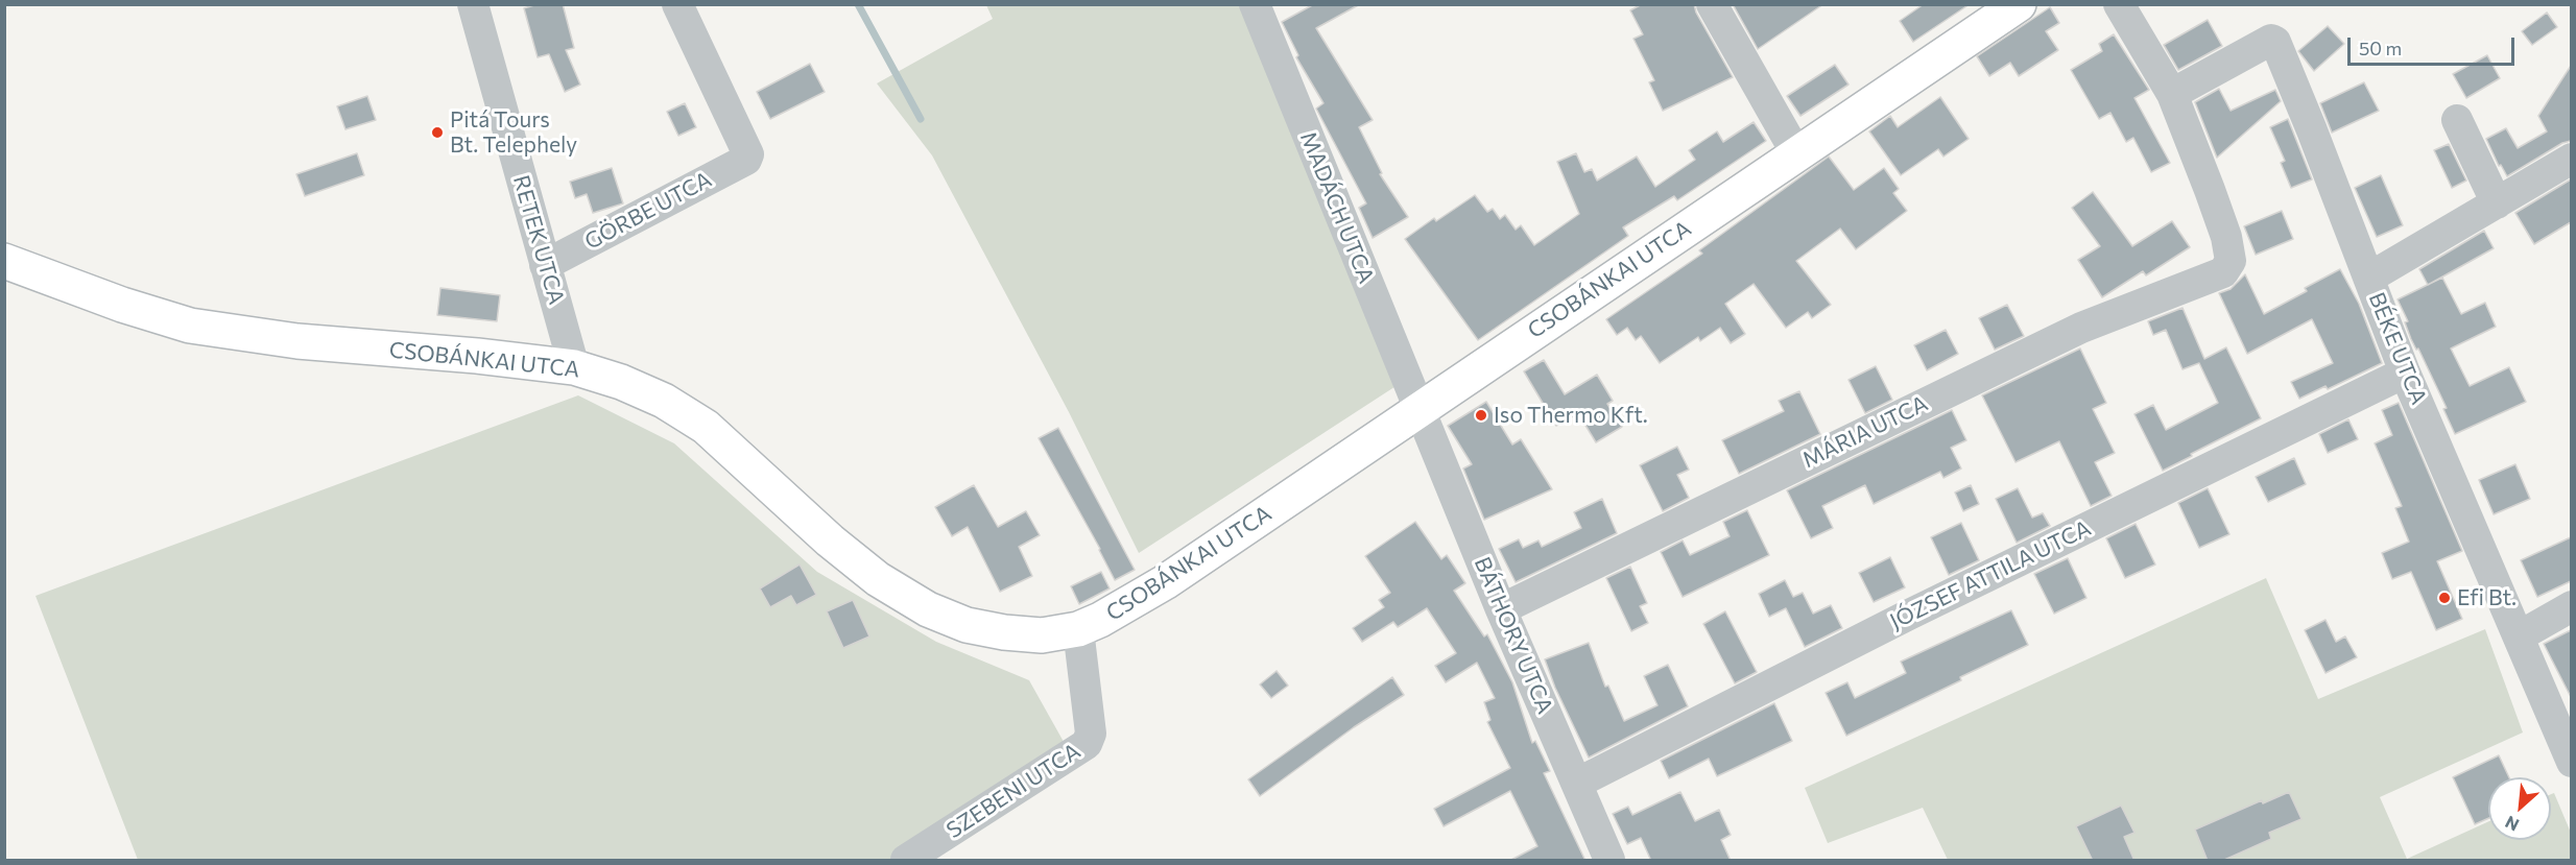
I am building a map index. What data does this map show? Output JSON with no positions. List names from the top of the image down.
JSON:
{
  "streets": {
    "main road": ["CSOBÁNKAI UTCA"],
    "street": [
      "MADÁCH UTCA",
      "GÖRBE UTCA",
      "RETEK UTCA",
      "BÉKE UTCA",
      "MÁRIA UTCA",
      "JÓZSEF ATTILA UTCA",
      "BÁTHORY UTCA",
      "SZEBENI UTCA"
    ]
  },
  "crossings": [
    ["MADÁCH UTCA", "CSOBÁNKAI UTCA"],
    ["MADÁCH UTCA", "BÁTHORY UTCA"],
    ["GÖRBE UTCA", "RETEK UTCA"],
    ["RETEK UTCA", "CSOBÁNKAI UTCA"],
    ["CSOBÁNKAI UTCA", "BÁTHORY UTCA"],
    ["CSOBÁNKAI UTCA", "SZEBENI UTCA"],
    ["BÉKE UTCA", "MÁRIA UTCA"],
    ["BÉKE UTCA", "JÓZSEF ATTILA UTCA"],
    ["MÁRIA UTCA", "BÁTHORY UTCA"],
    ["JÓZSEF ATTILA UTCA", "BÁTHORY UTCA"]
  ],
  "places": ["Pitá Tours Bt. Telephely", "Iso Thermo Kft.", "Efi Bt."],
  "scale_bar": "50 m",
  "north": "bottom left"
}
